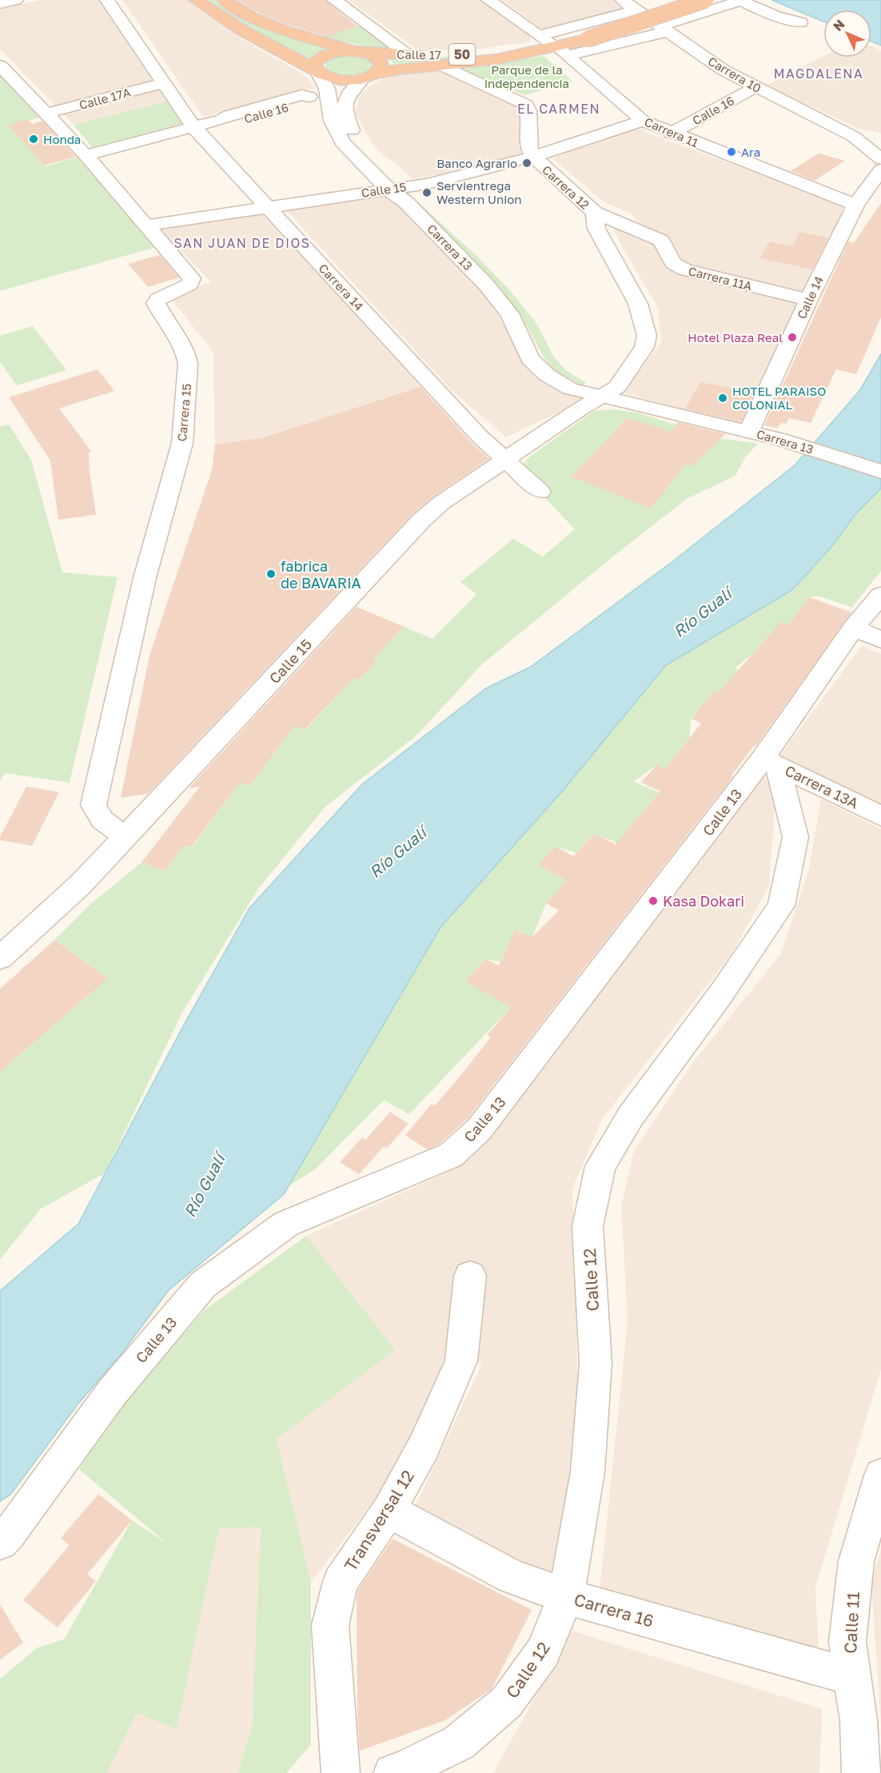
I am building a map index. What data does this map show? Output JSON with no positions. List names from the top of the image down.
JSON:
{
  "streets": {
    "highway": ["Calle 17", "50"],
    "street": [
      "Carrera 10",
      "Calle 17A",
      "Calle 16",
      "Carrera 11",
      "Carrera 12",
      "Calle 15",
      "Carrera 13",
      "Carrera 11A",
      "Carrera 14",
      "Calle 14",
      "Carrera 15",
      "Carrera 13A",
      "Calle 13",
      "Calle 12",
      "Transversal 12",
      "Carrera 16",
      "Calle 11"
    ]
  },
  "crossings": [
    ["Calle 17", "50"],
    ["Calle 17", "Carrera 11"],
    ["Calle 17", "Carrera 12"],
    ["Calle 17", "Carrera 13"],
    ["50", "Carrera 13"],
    ["Carrera 10", "Calle 16"],
    ["Calle 17A", "Carrera 14"],
    ["Calle 17A", "Carrera 15"],
    ["Calle 16", "Carrera 11"],
    ["Calle 16", "Carrera 13"],
    ["Calle 16", "Carrera 14"],
    ["Carrera 11", "Calle 15"],
    ["Carrera 11", "Calle 14"],
    ["Carrera 12", "Calle 15"],
    ["Carrera 12", "Carrera 13"],
    ["Carrera 12", "Carrera 11A"],
    ["Calle 15", "Carrera 13"],
    ["Calle 15", "Carrera 14"],
    ["Calle 15", "Carrera 15"],
    ["Carrera 13", "Calle 14"],
    ["Carrera 11A", "Calle 14"],
    ["Carrera 13A", "Calle 13"],
    ["Carrera 13A", "Calle 12"],
    ["Calle 13", "Calle 12"],
    ["Calle 12", "Carrera 16"],
    ["Transversal 12", "Carrera 16"],
    ["Carrera 16", "Calle 11"]
  ],
  "districts": ["MAGDALENA", "EL CARMEN", "SAN JUAN DE DIOS"],
  "water": ["Río Gualí"],
  "parks": ["Parque de la independencia"],
  "places": [
    "Honda",
    "Ara",
    "Banco Agrario",
    "Servientrega Western Union",
    "Hotel Plaza Real",
    "HOTEL PARAISO COLONIAL",
    "fabrica de BAVARIA",
    "Kasa Dokari"
  ],
  "north": "top left"
}
